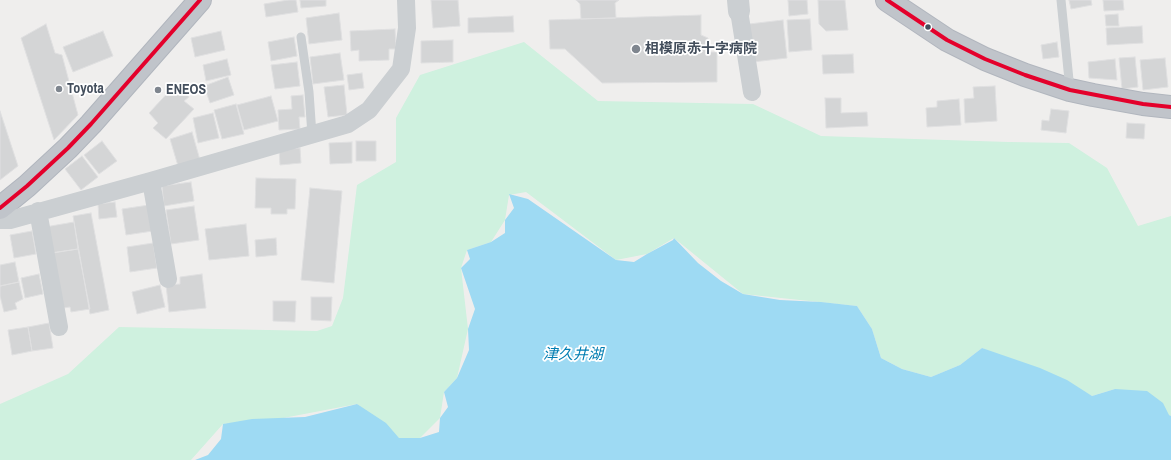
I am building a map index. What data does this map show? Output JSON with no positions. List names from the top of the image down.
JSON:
{
  "water": ["津久井湖"],
  "places": ["相模原赤十字病院", "Toyota", "ENEOS"]
}
